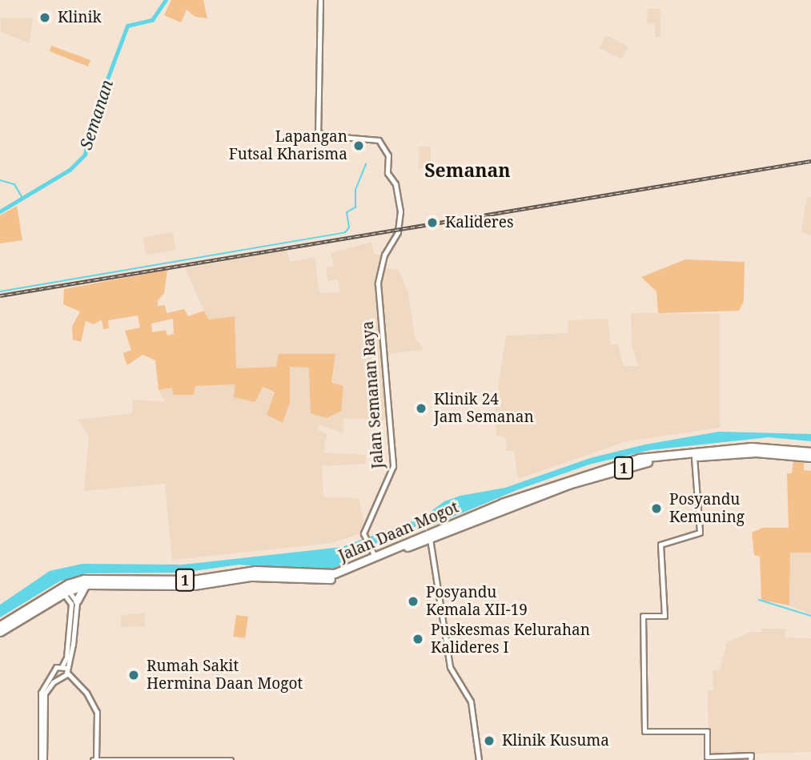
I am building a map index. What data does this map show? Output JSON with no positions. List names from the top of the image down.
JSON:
{
  "streets": {
    "highway": ["1", "Jalan Daan Mogot"],
    "street": ["Jalan Semanan Raya"]
  },
  "crossings": [
    ["Jalan Semanan Raya", "Jalan Daan Mogot"]
  ],
  "districts": ["Semanan"],
  "water": ["Semanan"],
  "places": [
    "Klinik",
    "Lapangan Futsal Kharisma",
    "Kalideres",
    "Klinik 24 Jam Semanan",
    "Posyandu Kemuning",
    "Posyandu Kemala XII-19",
    "Puskesmas Kelurahan Kalideres I",
    "Rumah Sakit Hermina Daan Mogot",
    "Klinik Kusuma"
  ]
}
